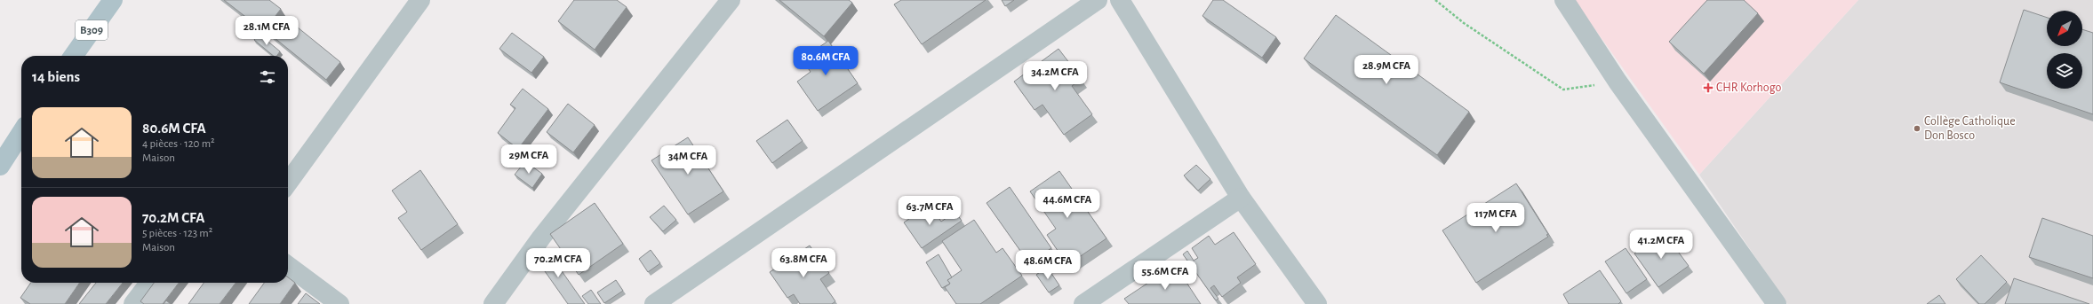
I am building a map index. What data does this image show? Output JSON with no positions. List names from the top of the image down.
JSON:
{
  "streets": {
    "main road": ["B309"]
  },
  "places": {
    "health": ["CHR Korhogo"],
    "other": ["Collège Catholique Don Bosco"]
  },
  "north": "bottom left",
  "page": {
    "price": [
      "28.1M CFA",
      "80.6M CFA",
      "28.9M CFA",
      "34.2M CFA",
      "29M CFA",
      "34M CFA",
      "44.6M CFA",
      "63.7M CFA",
      "117M CFA",
      "41.2M CFA",
      "70.2M CFA",
      "63.8M CFA",
      "48.6M CFA",
      "55.6M CFA"
    ],
    "heading": "14 biens",
    "list": [
      {
        "name": "80.6M CFA",
        "note": "4 pièces · 120 m² · Maison"
      },
      {
        "name": "70.2M CFA",
        "note": "5 pièces · 123 m² · Maison"
      }
    ]
  }
}
